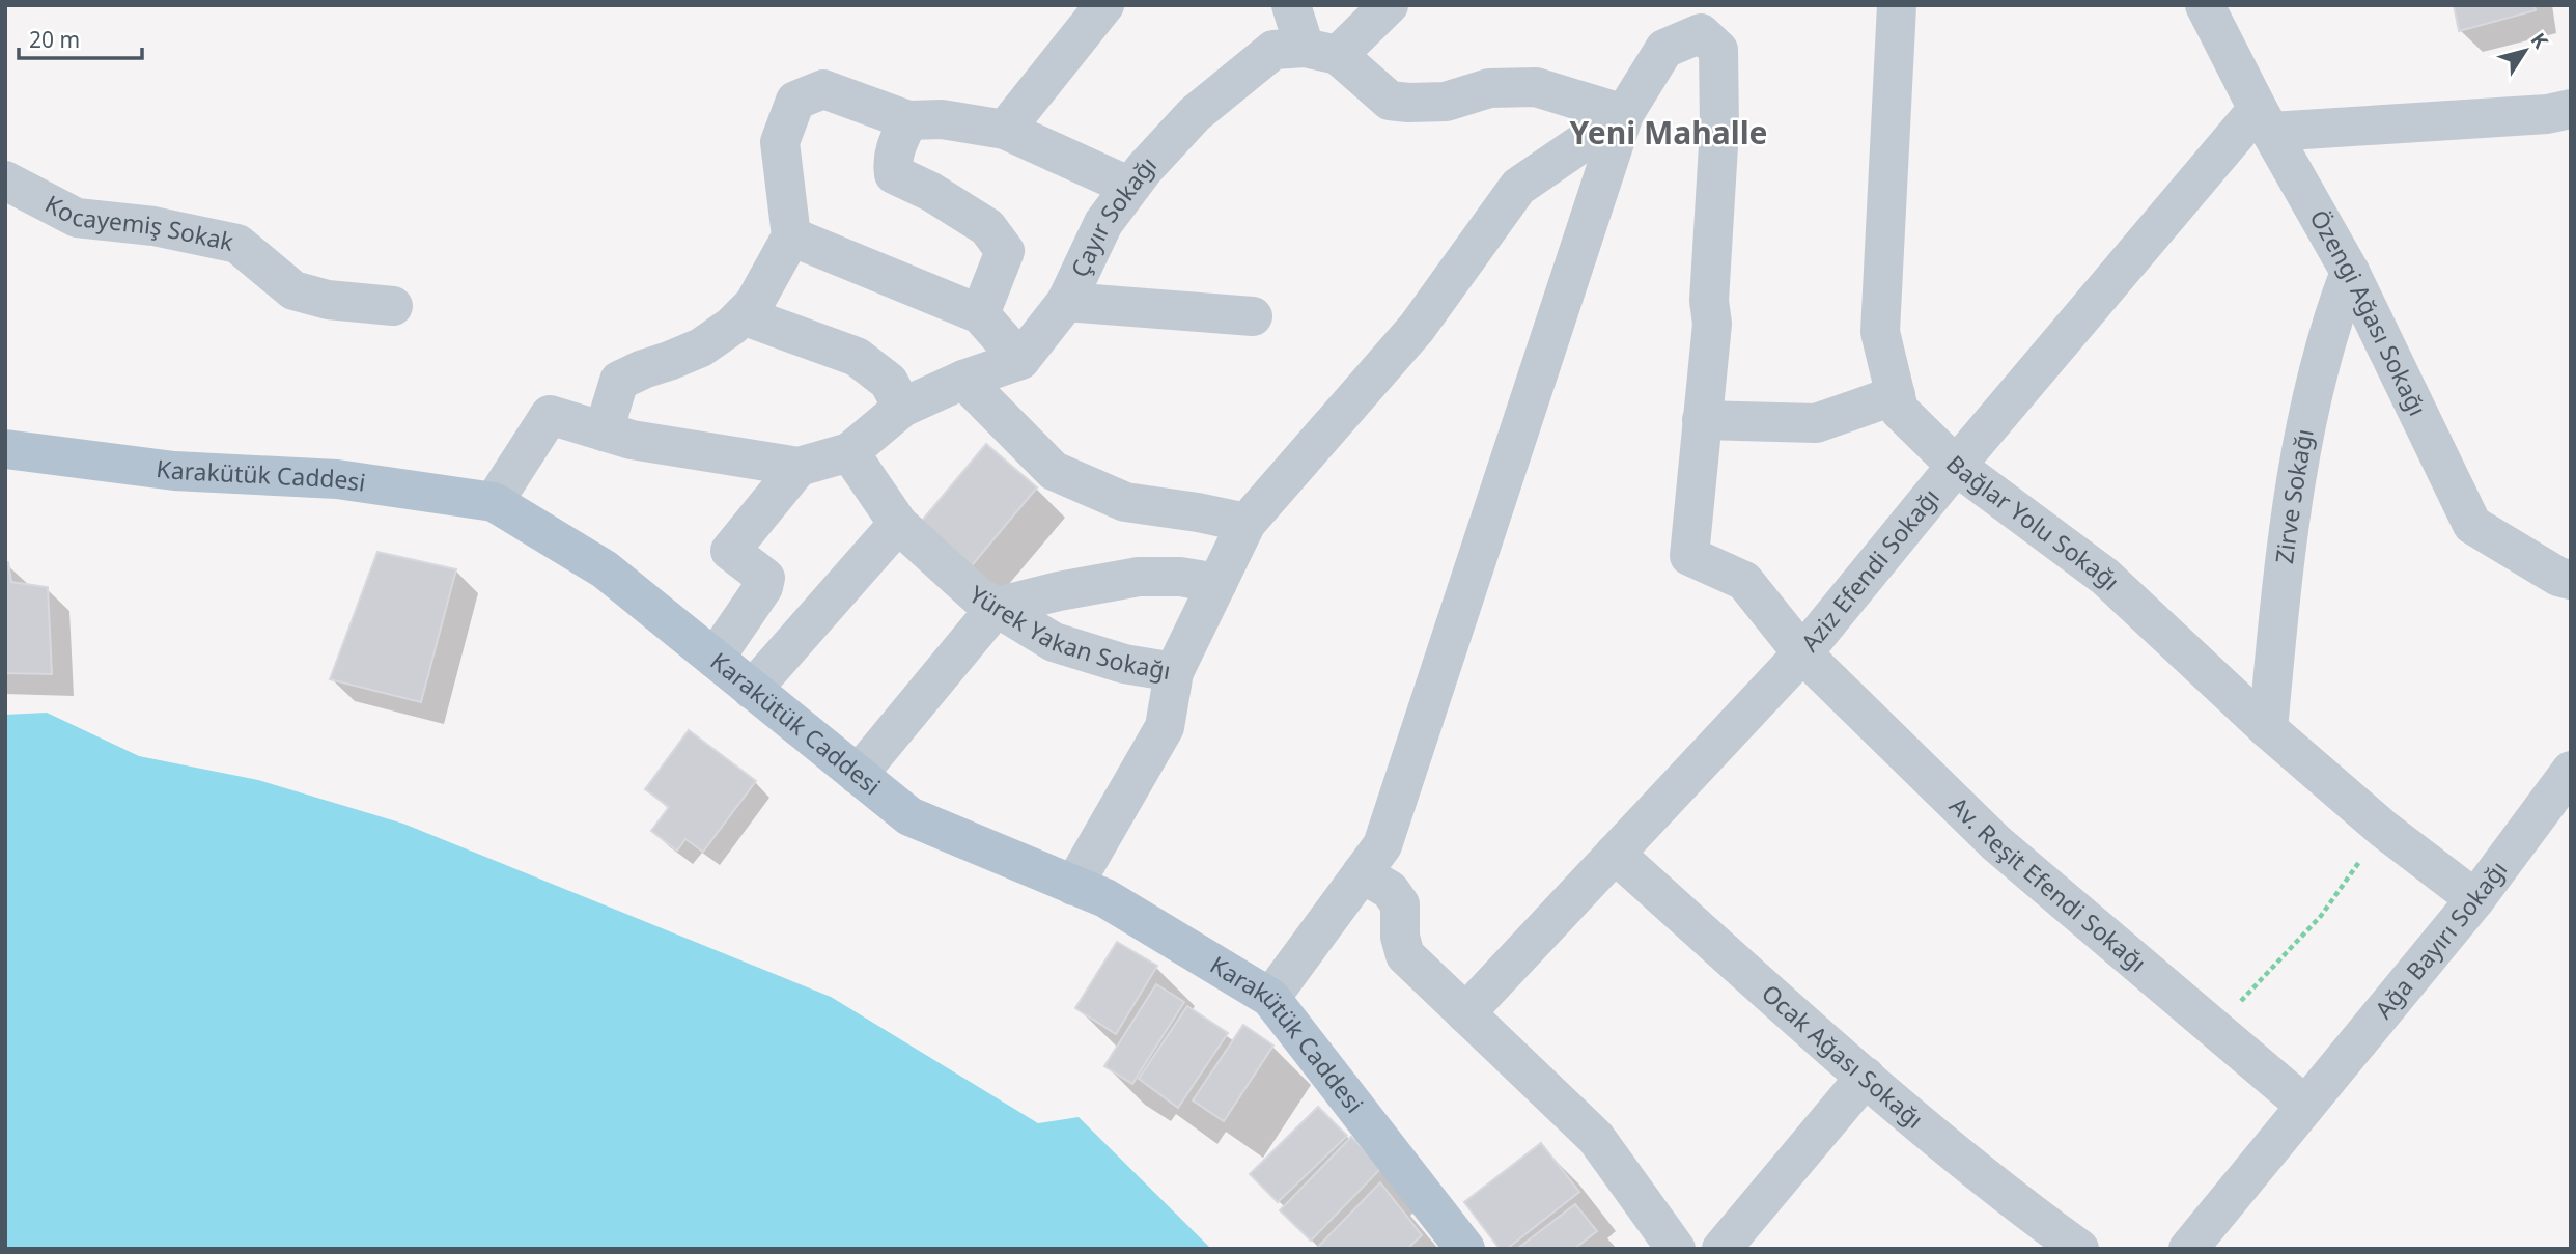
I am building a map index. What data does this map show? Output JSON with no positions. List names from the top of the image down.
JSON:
{
  "streets": {
    "main road": ["Karakütük Caddesi"],
    "street": [
      "Çayır Sokağı",
      "Kocayemiş Sokak",
      "Özengi Ağası Sokağı",
      "Zirve Sokağı",
      "Bağlar Yolu Sokağı",
      "Aziz Efendi Sokağı",
      "Yürek Yakan Sokağı",
      "Av. Reşit Efendi Sokağı",
      "Ağa Bayırı Sokağı",
      "Ocak Ağası Sokağı"
    ]
  },
  "crossings": [
    ["Özengi Ağası Sokağı", "Zirve Sokağı"],
    ["Özengi Ağası Sokağı", "Aziz Efendi Sokağı"],
    ["Zirve Sokağı", "Bağlar Yolu Sokağı"],
    ["Bağlar Yolu Sokağı", "Aziz Efendi Sokağı"],
    ["Bağlar Yolu Sokağı", "Ağa Bayırı Sokağı"],
    ["Aziz Efendi Sokağı", "Av. Reşit Efendi Sokağı"],
    ["Aziz Efendi Sokağı", "Ocak Ağası Sokağı"],
    ["Av. Reşit Efendi Sokağı", "Ağa Bayırı Sokağı"]
  ],
  "districts": ["Yeni Mahalle"],
  "scale_bar": "20 m",
  "north": "top right"
}
